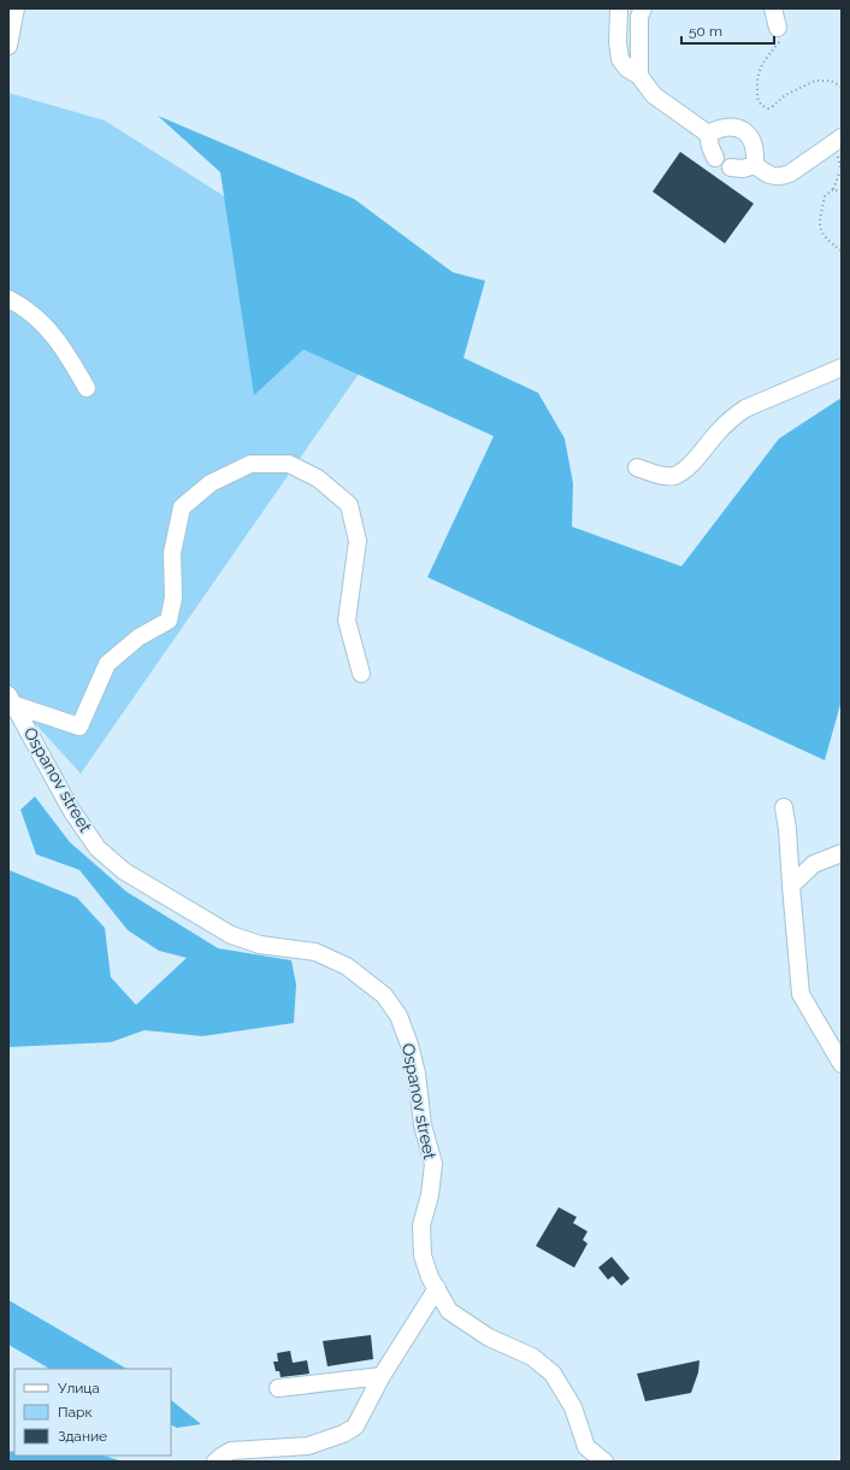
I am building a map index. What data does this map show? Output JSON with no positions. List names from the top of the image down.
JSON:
{
  "streets": {
    "street": ["Ospanov street"]
  },
  "legend": ["Улица", "Парк", "Здание"],
  "scale_bar": "50 m"
}
